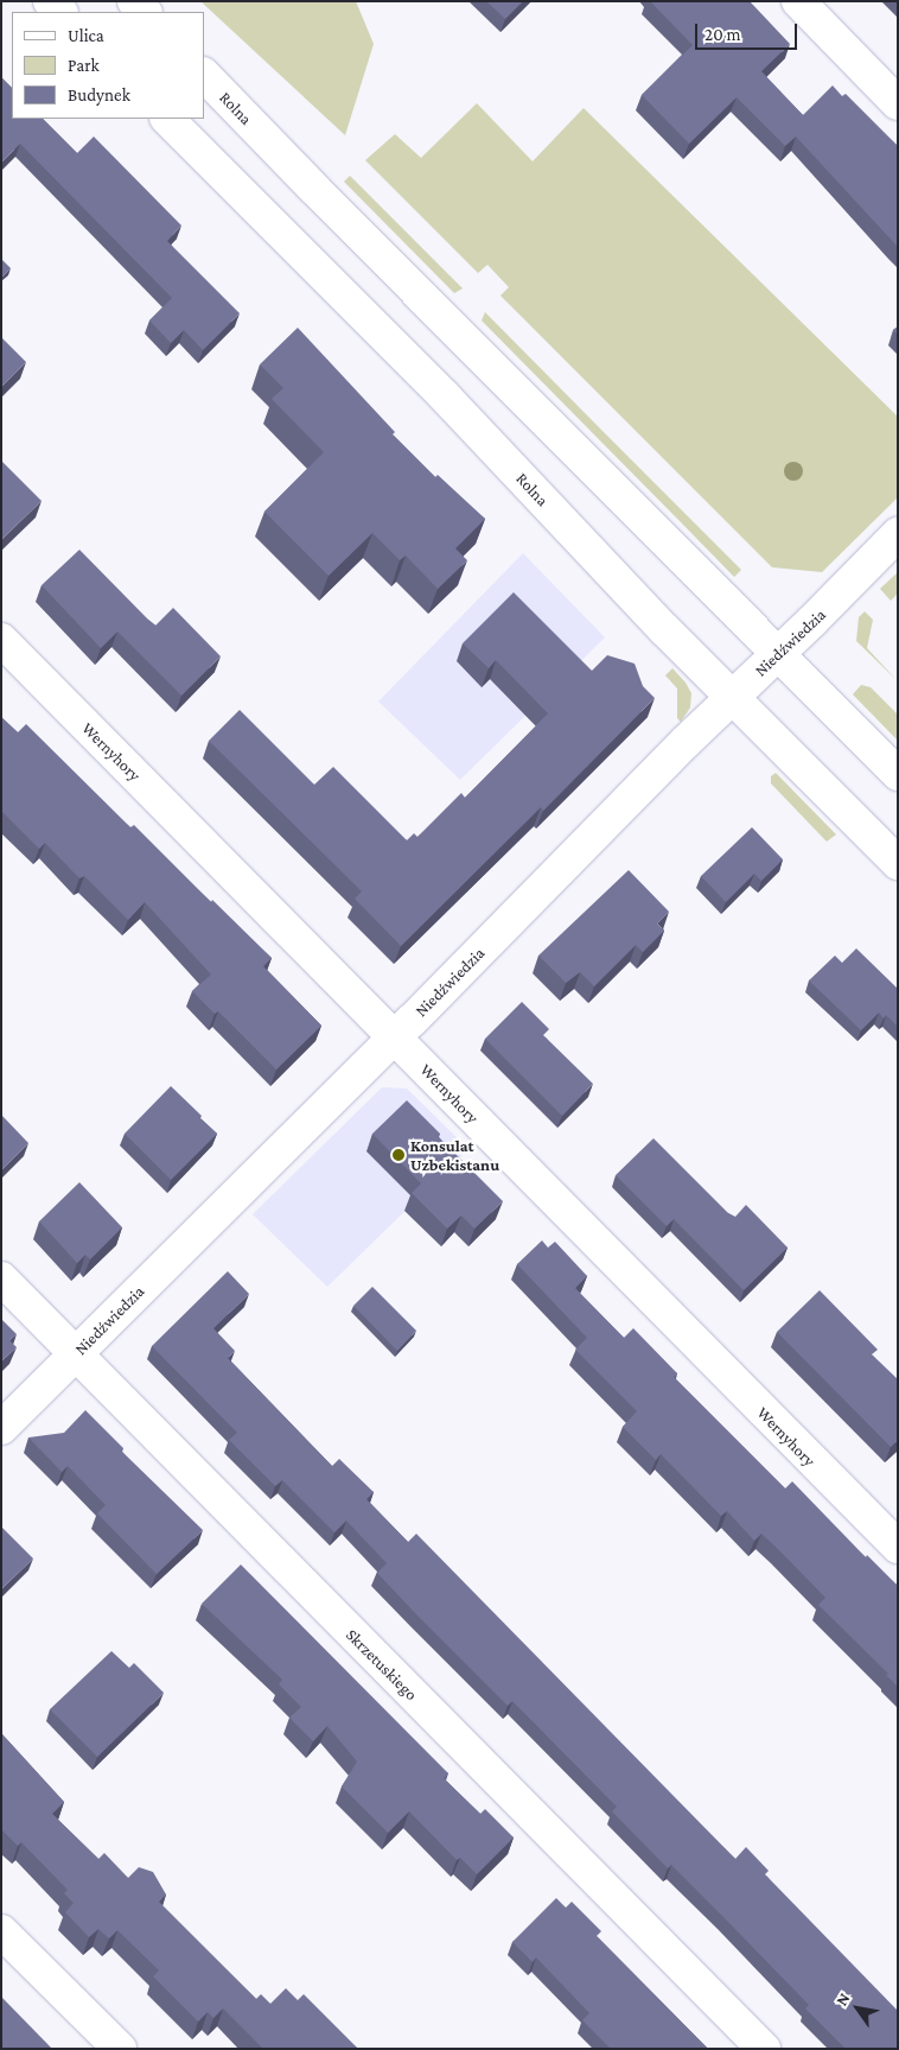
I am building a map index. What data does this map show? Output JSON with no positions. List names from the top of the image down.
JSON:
{
  "streets": {
    "street": [
      "Rolna",
      "Niedźwiedzia",
      "Wernyhory",
      "Skrzetuskiego"
    ]
  },
  "crossings": [
    ["Rolna", "Niedźwiedzia"],
    ["Niedźwiedzia", "Wernyhory"],
    ["Niedźwiedzia", "Skrzetuskiego"]
  ],
  "places": ["Konsulat Uzbekistanu"],
  "legend": ["Ulica", "Park", "Budynek"],
  "scale_bar": "20 m",
  "north": "top left"
}
